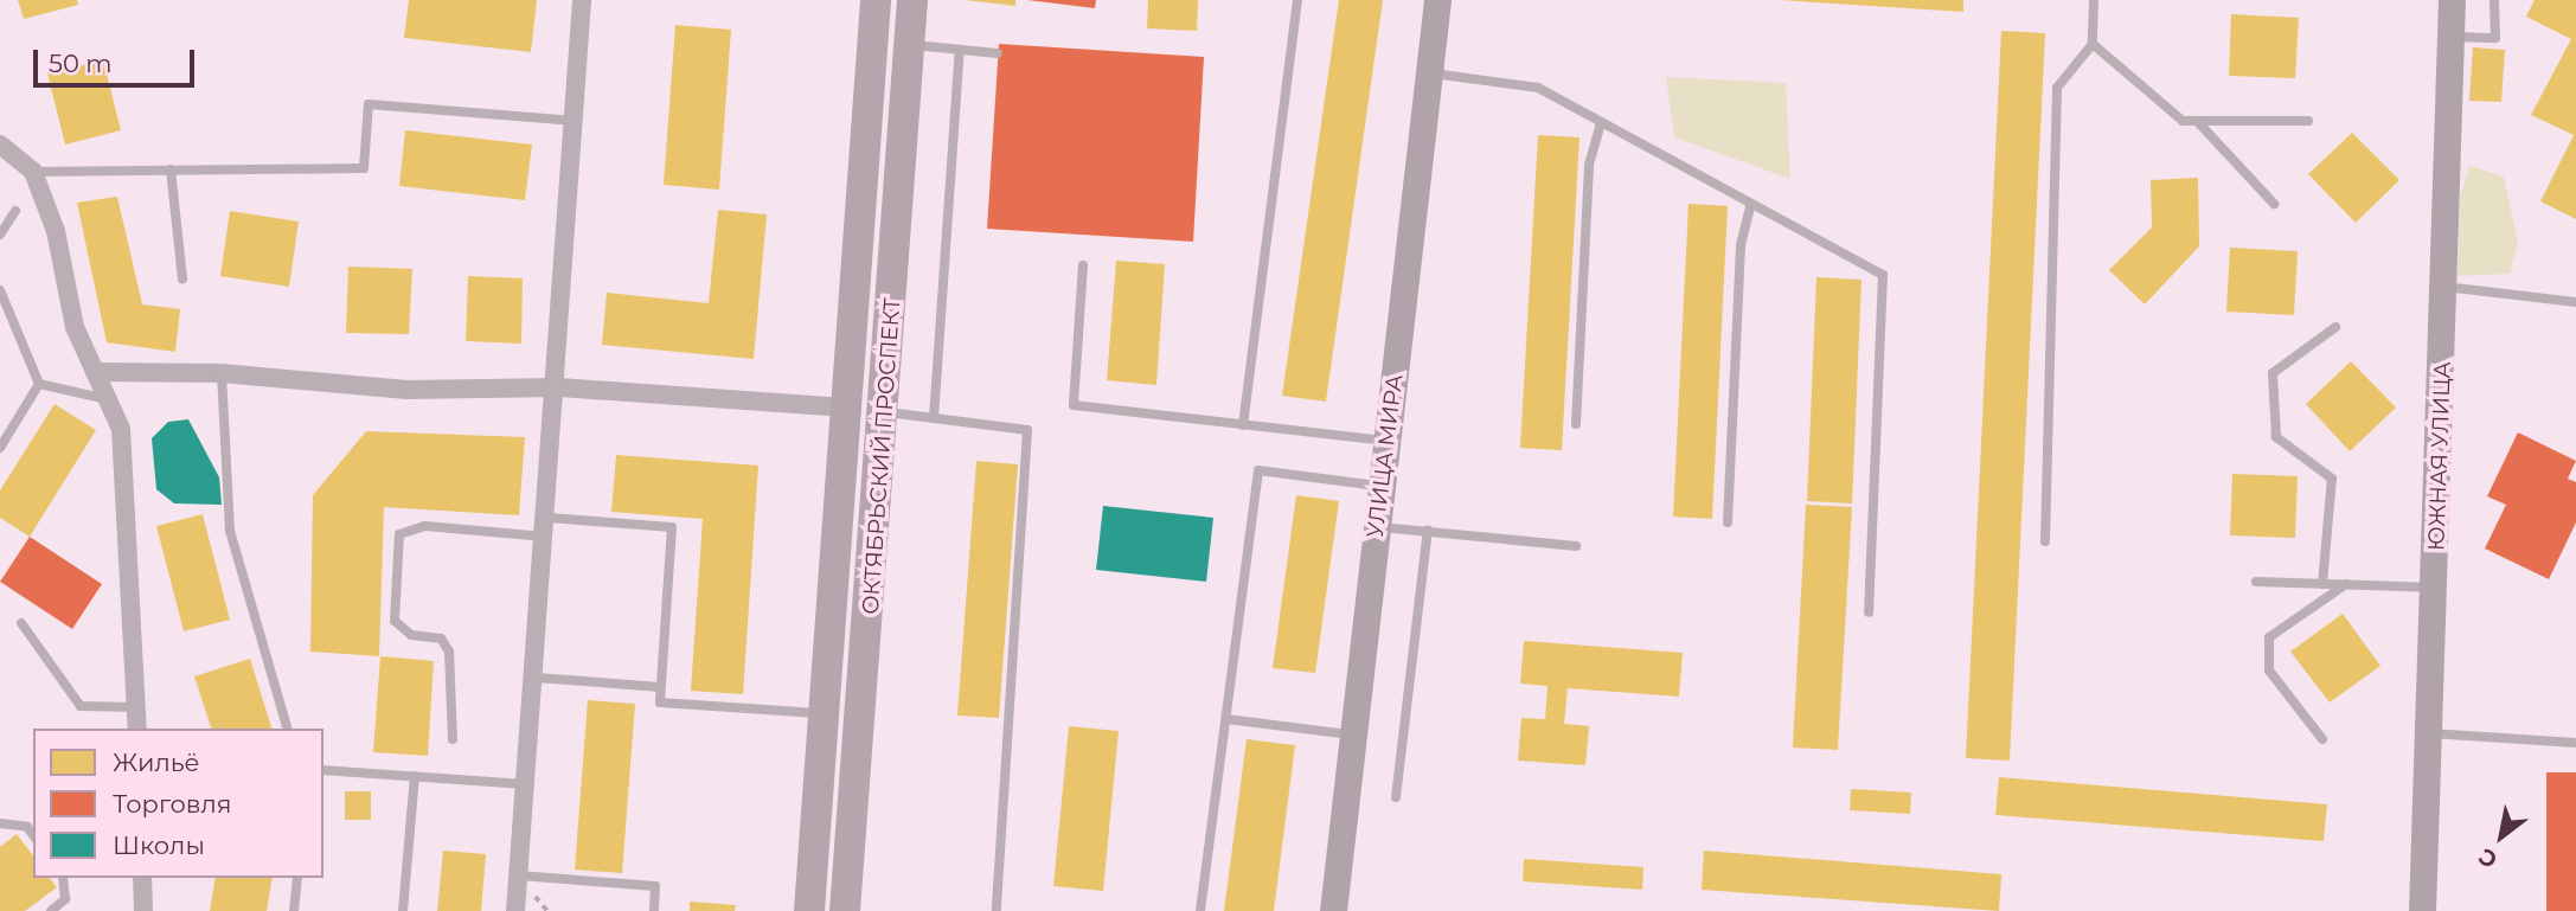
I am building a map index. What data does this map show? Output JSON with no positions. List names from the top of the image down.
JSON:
{
  "streets": {
    "main road": ["ОКТЯБРЬСКИЙ ПРОСПЕКТ"],
    "street": ["УЛИЦА МИРА", "ЮЖНАЯ УЛИЦА"]
  },
  "legend": ["Жильё", "Торговля", "Школы"],
  "scale_bar": "50 m",
  "north": "bottom left"
}
